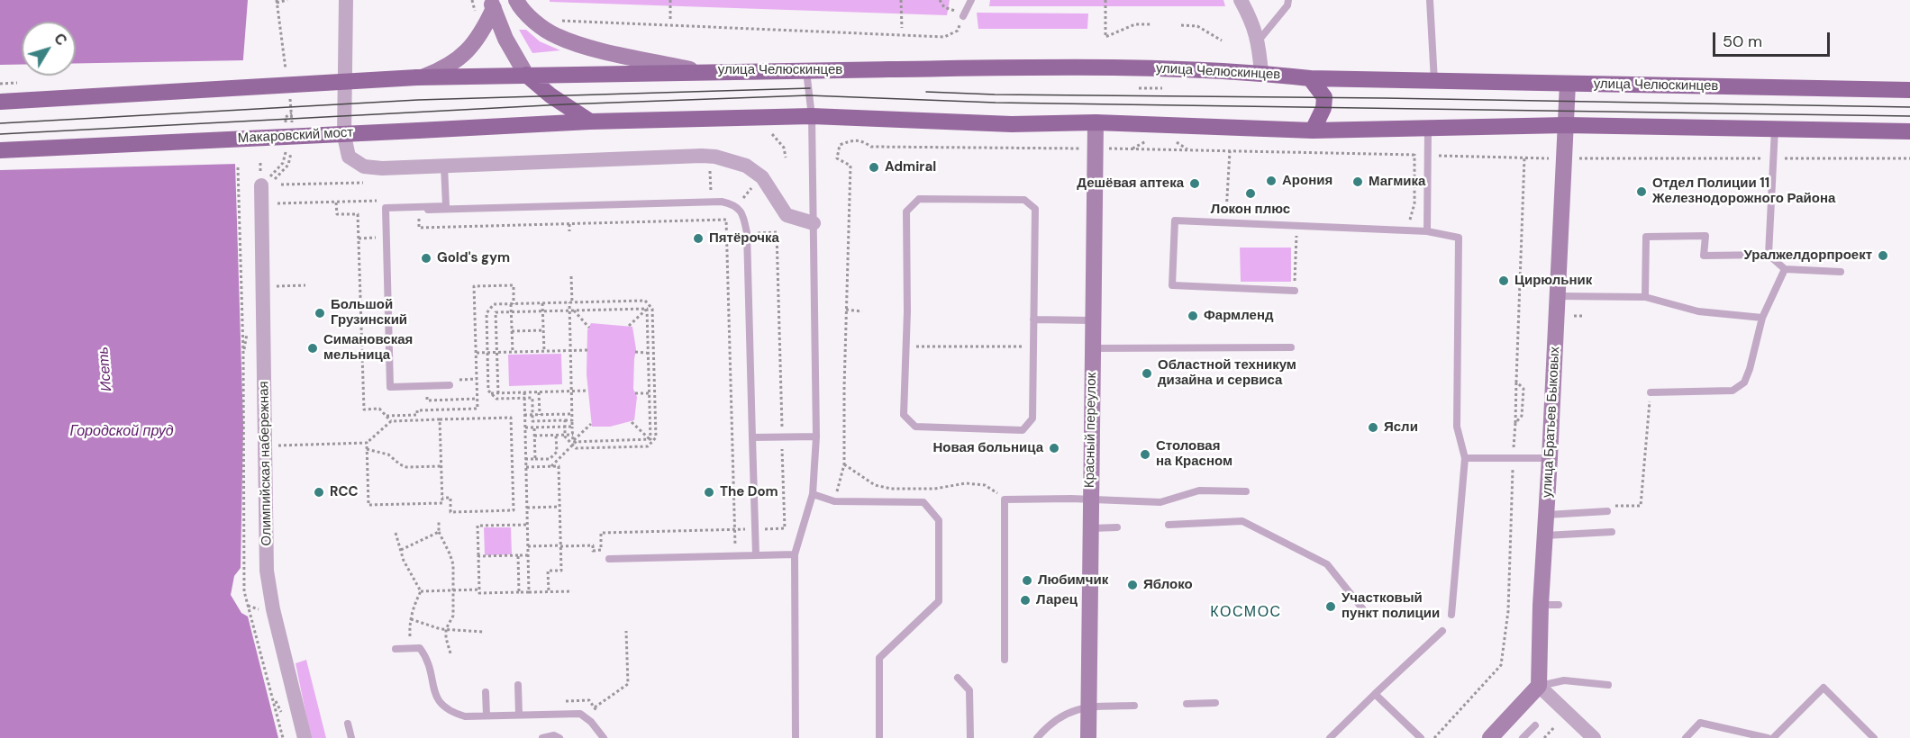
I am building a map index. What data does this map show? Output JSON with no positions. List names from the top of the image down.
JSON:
{
  "streets": {
    "main road": ["улица Челюскинцев", "Макаровский мост"],
    "street": ["улица Братьев Быковых", "Красный переулок", "Олимпийская набережная"]
  },
  "crossings": [
    ["улица Челюскинцев", "улица Братьев Быковых"]
  ],
  "districts": ["КОСМОС"],
  "water": ["Исеть", "Городской пруд"],
  "places": [
    "Admiral",
    "Арония",
    "Магмика",
    "Дешёвая аптека",
    "Отдел Полиции 11 Железнодорожного Района",
    "Локон плюс",
    "Пятёрочка",
    "Уралжелдорпроект",
    "Gold's gym",
    "Цирюльник",
    "Большой Грузинский",
    "Фармленд",
    "Симановская мельница",
    "Областной техникум дизайна и сервиса",
    "Ясли",
    "Новая больница",
    "Столовая на Красном",
    "RCC",
    "The Dom",
    "Любимчик",
    "Яблоко",
    "Ларец",
    "Участковый пункт полиции"
  ],
  "scale_bar": "50 m",
  "north": "top right"
}
